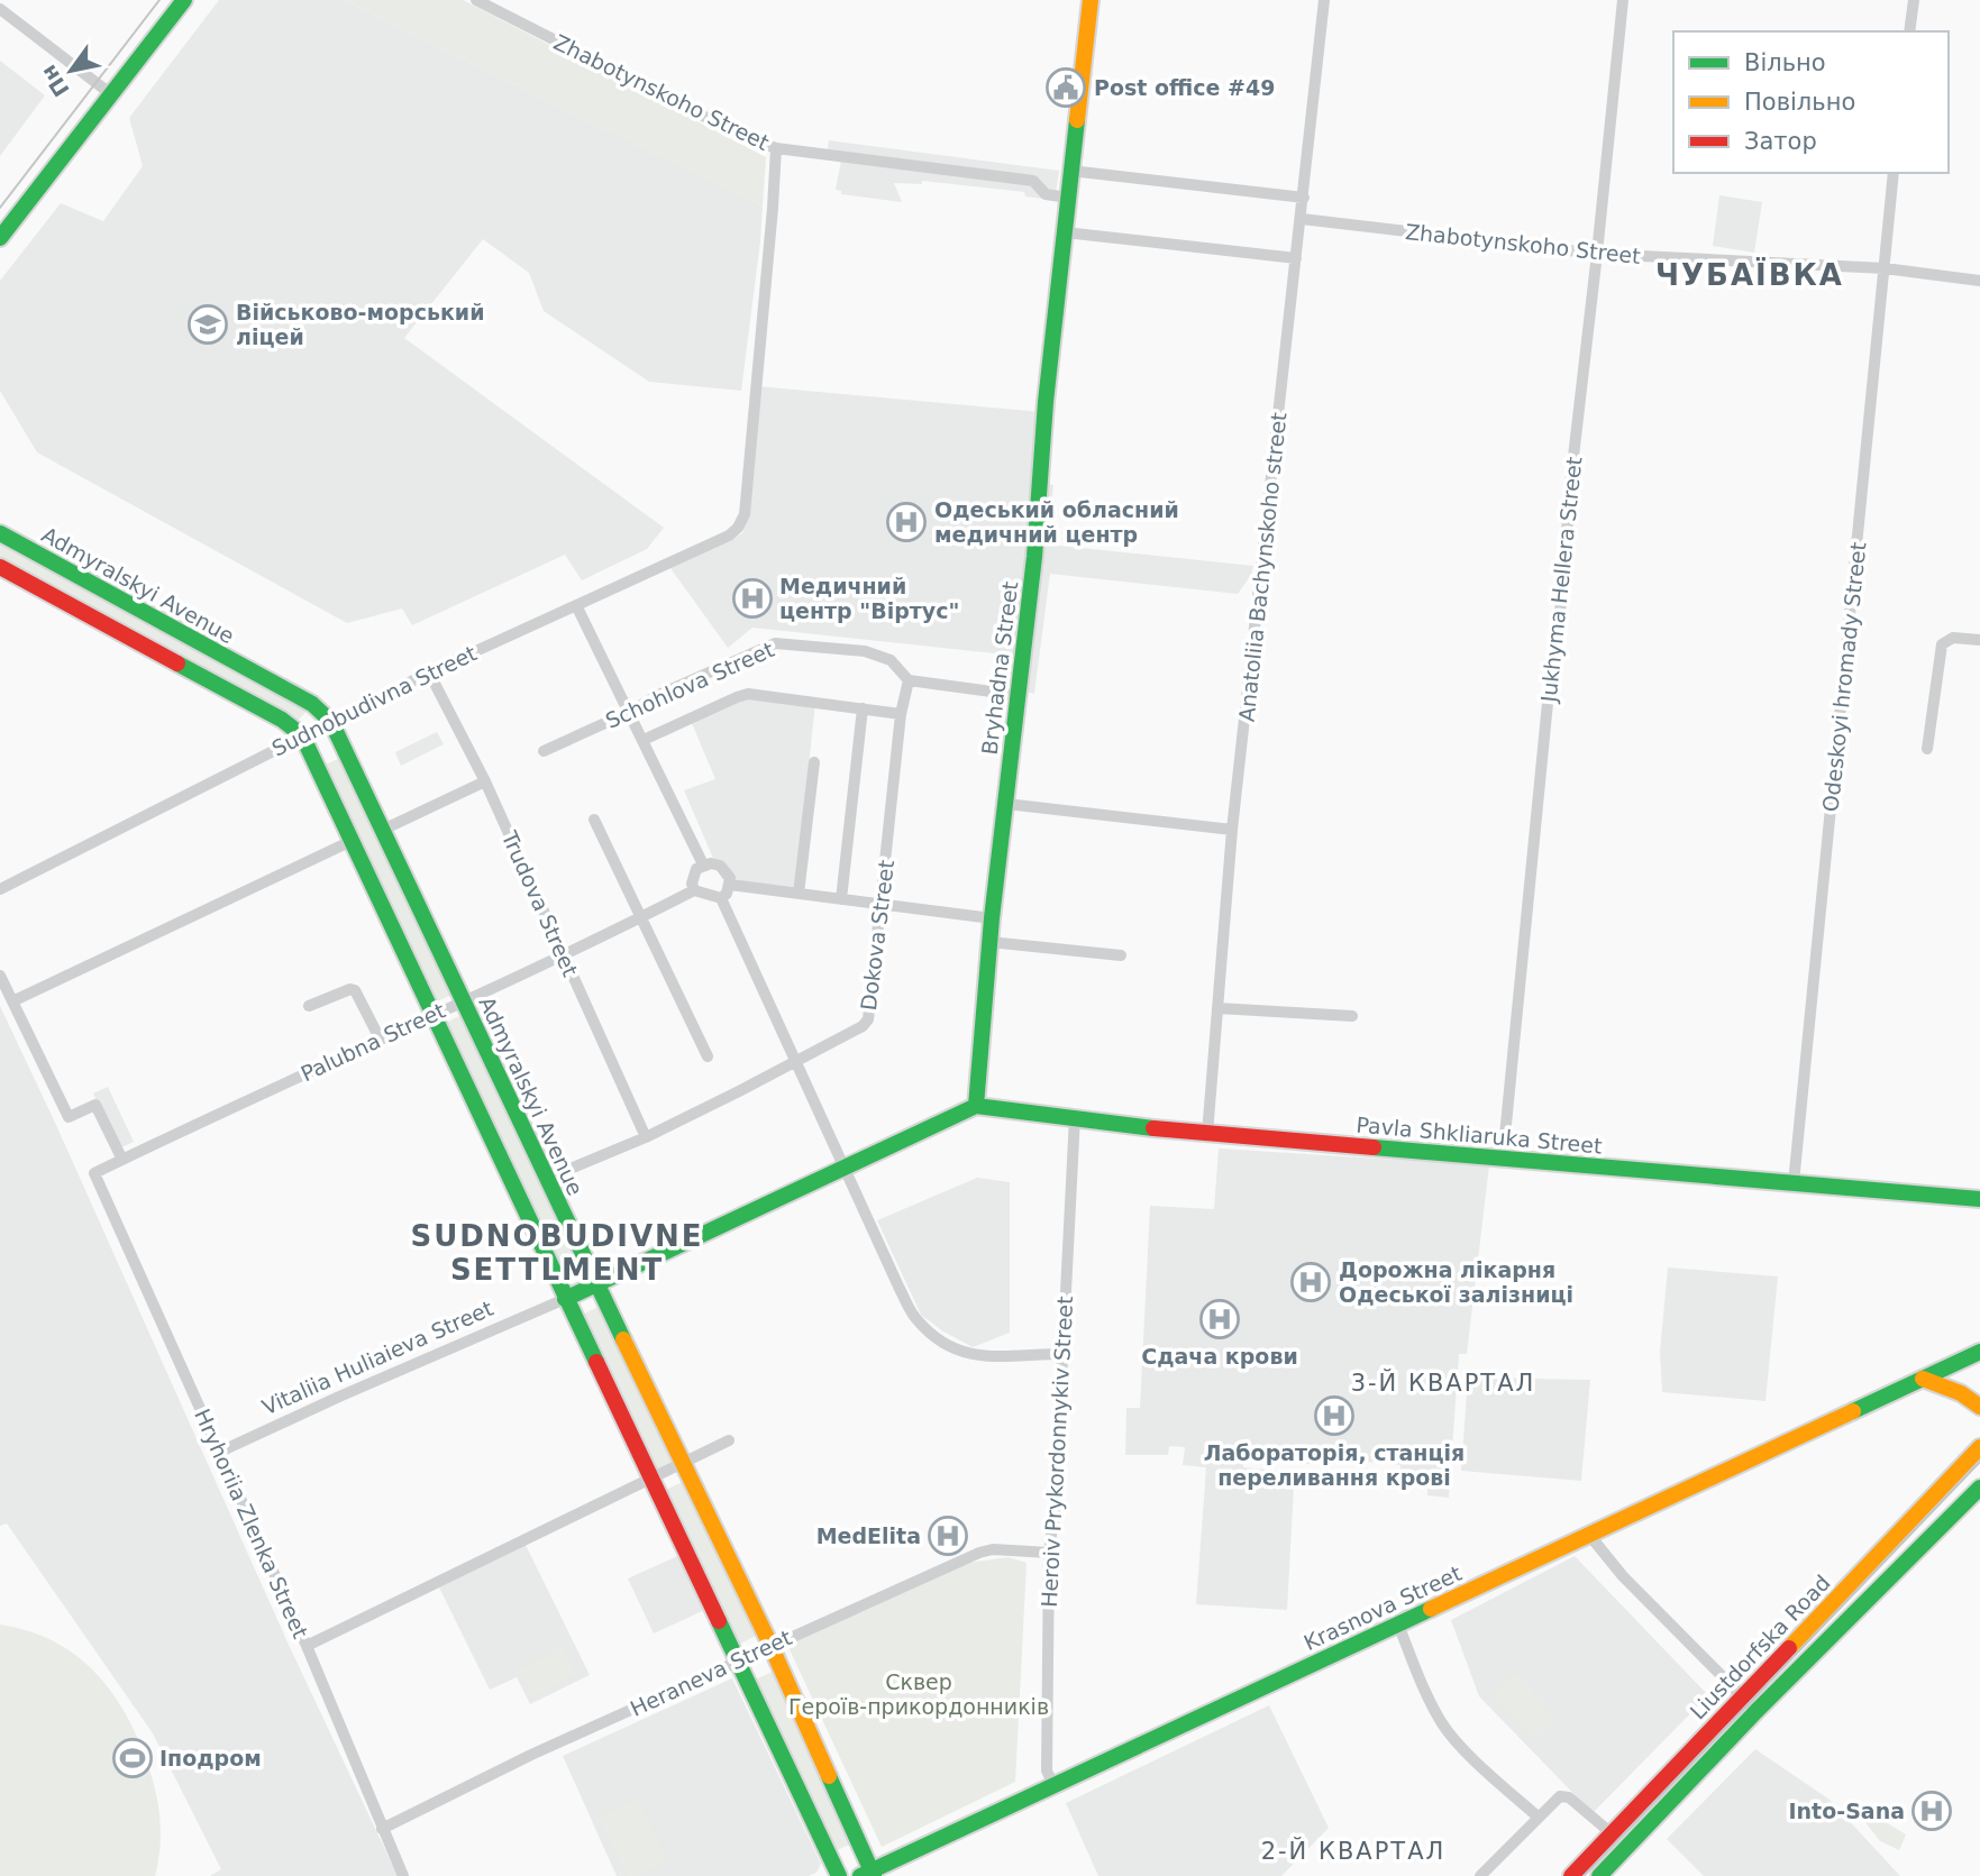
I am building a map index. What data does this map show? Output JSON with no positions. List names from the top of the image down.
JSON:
{
  "streets": {
    "main road": [
      "Admyralskyi Avenue",
      "Bryhadna Street",
      "Pavla Shkliaruka Street",
      "Vitaliia Huliaieva Street",
      "Krasnova Street",
      "Liustdorfska Road"
    ],
    "street": [
      "Zhabotynskoho Street",
      "Anatoliia Bachynskoho street",
      "Jukhyma Hellera Street",
      "Odeskoyi hromady Street",
      "Schohlova Street",
      "Sudnobudivna Street",
      "Trudova Street",
      "Dokova Street",
      "Palubna Street",
      "Heroiv Prykordonnykiv Street",
      "Hryhoriia Zlenka Street",
      "Heraneva Street"
    ]
  },
  "crossings": [
    ["Zhabotynskoho Street", "Anatoliia Bachynskoho street"],
    ["Zhabotynskoho Street", "Jukhyma Hellera Street"],
    ["Zhabotynskoho Street", "Bryhadna Street"],
    ["Zhabotynskoho Street", "Odeskoyi hromady Street"],
    ["Zhabotynskoho Street", "Sudnobudivna Street"],
    ["Anatoliia Bachynskoho street", "Pavla Shkliaruka Street"],
    ["Jukhyma Hellera Street", "Pavla Shkliaruka Street"],
    ["Admyralskyi Avenue", "Sudnobudivna Street"],
    ["Admyralskyi Avenue", "Dokova Street"],
    ["Admyralskyi Avenue", "Palubna Street"],
    ["Admyralskyi Avenue", "Vitaliia Huliaieva Street"],
    ["Admyralskyi Avenue", "Krasnova Street"],
    ["Admyralskyi Avenue", "Heraneva Street"],
    ["Bryhadna Street", "Pavla Shkliaruka Street"],
    ["Bryhadna Street", "Vitaliia Huliaieva Street"],
    ["Odeskoyi hromady Street", "Pavla Shkliaruka Street"],
    ["Schohlova Street", "Dokova Street"],
    ["Sudnobudivna Street", "Trudova Street"],
    ["Trudova Street", "Dokova Street"],
    ["Trudova Street", "Palubna Street"],
    ["Palubna Street", "Hryhoriia Zlenka Street"],
    ["Pavla Shkliaruka Street", "Vitaliia Huliaieva Street"],
    ["Pavla Shkliaruka Street", "Heroiv Prykordonnykiv Street"],
    ["Vitaliia Huliaieva Street", "Hryhoriia Zlenka Street"],
    ["Heroiv Prykordonnykiv Street", "Krasnova Street"],
    ["Heroiv Prykordonnykiv Street", "Heraneva Street"],
    ["Hryhoriia Zlenka Street", "Heraneva Street"]
  ],
  "districts": [
    "ЧУБАЇВКА",
    "SUDNOBUDIVNE SETTLMENT",
    "3-Й КВАРТАЛ",
    "2-Й КВАРТАЛ"
  ],
  "parks": ["Сквер Героїв-прикордонників"],
  "places": {
    "public building": ["Post office #49"],
    "school or university": ["Військово-морський ліцей"],
    "hospital": [
      "Одеський обласний медичний центр",
      "Медичний центр \"Віртус\"",
      "Дорожна лікарня Одеської залізниці",
      "Сдача крови",
      "Лабораторія, станція переливання крові",
      "MedElita",
      "Into-Sana"
    ],
    "sports": ["Іподром"]
  },
  "legend": ["Вільно", "Повільно", "Затор"],
  "north": "bottom left"
}
